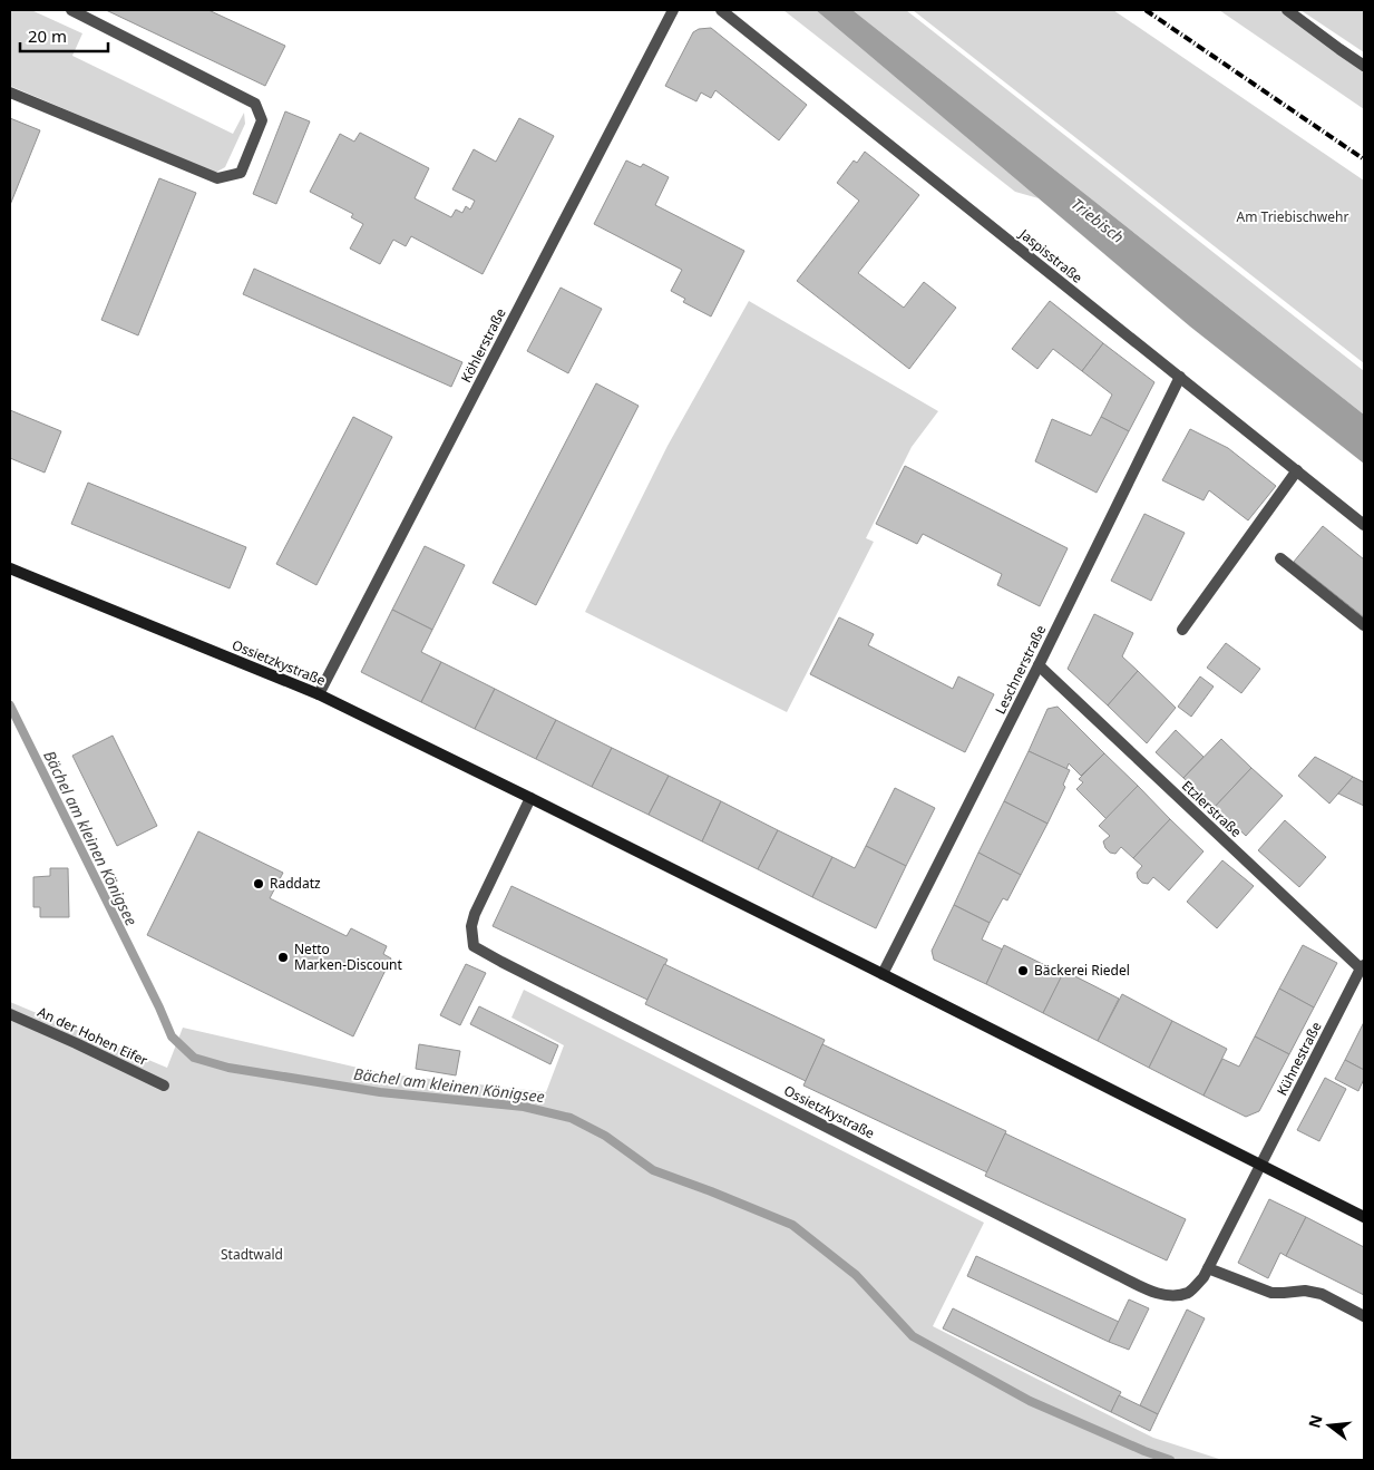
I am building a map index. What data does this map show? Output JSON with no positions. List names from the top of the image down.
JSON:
{
  "streets": {
    "main road": ["Ossietzkystraße"],
    "street": [
      "Jaspisstraße",
      "Köhlerstraße",
      "Leschnerstraße",
      "Etzlerstraße",
      "An der Hohen Eifer",
      "Kühnestraße"
    ]
  },
  "crossings": [
    ["Jaspisstraße", "Leschnerstraße"],
    ["Köhlerstraße", "Ossietzkystraße"],
    ["Ossietzkystraße", "Leschnerstraße"],
    ["Ossietzkystraße", "Kühnestraße"],
    ["Leschnerstraße", "Etzlerstraße"],
    ["Etzlerstraße", "Kühnestraße"]
  ],
  "water": ["Triebisch", "Bächel am kleinen Königsee"],
  "parks": ["Am Triebischwehr", "Stadtwald"],
  "places": ["Raddatz", "Netto Marken-Discount", "Bäckerei Riedel"],
  "scale_bar": "20 m",
  "north": "left"
}
